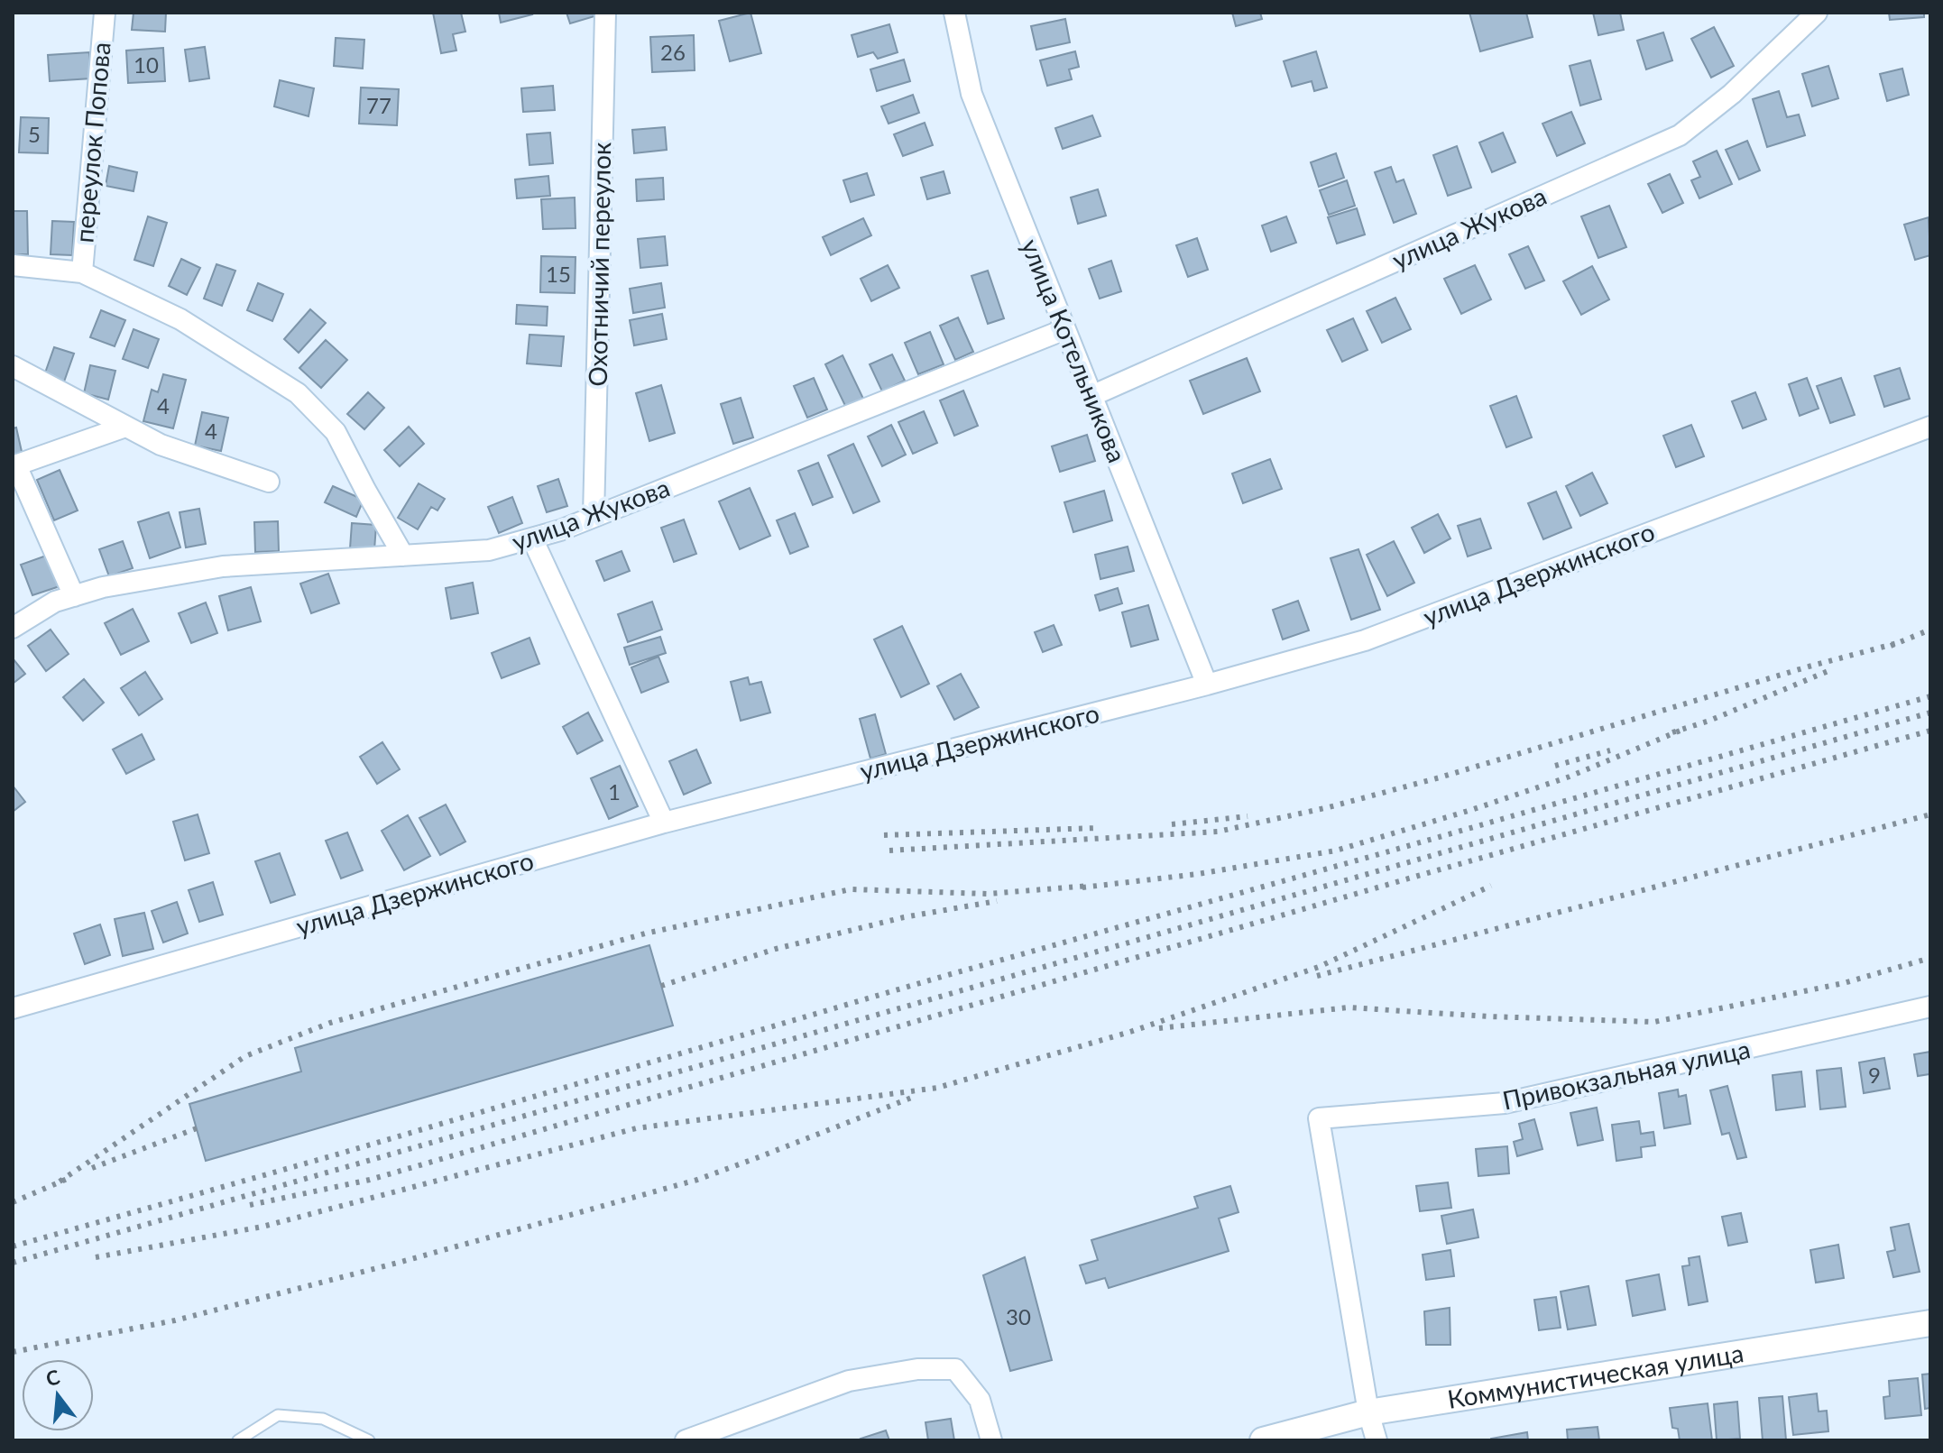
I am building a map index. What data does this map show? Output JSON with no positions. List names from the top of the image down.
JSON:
{
  "streets": {
    "street": [
      "переулок Попова",
      "улица Жукова",
      "Охотничий переулок",
      "улица Котельникова",
      "улица Дзержинского",
      "Привокзальная улица",
      "Коммунистическая улица"
    ]
  },
  "crossings": [
    ["улица Жукова", "Охотничий переулок"],
    ["улица Жукова", "улица Котельникова"],
    ["улица Котельникова", "улица Дзержинского"],
    ["Привокзальная улица", "Коммунистическая улица"]
  ],
  "house_numbers": [
    "26",
    "10",
    "77",
    "5",
    "15",
    "4",
    "4",
    "1",
    "9",
    "30"
  ],
  "north": "top"
}
